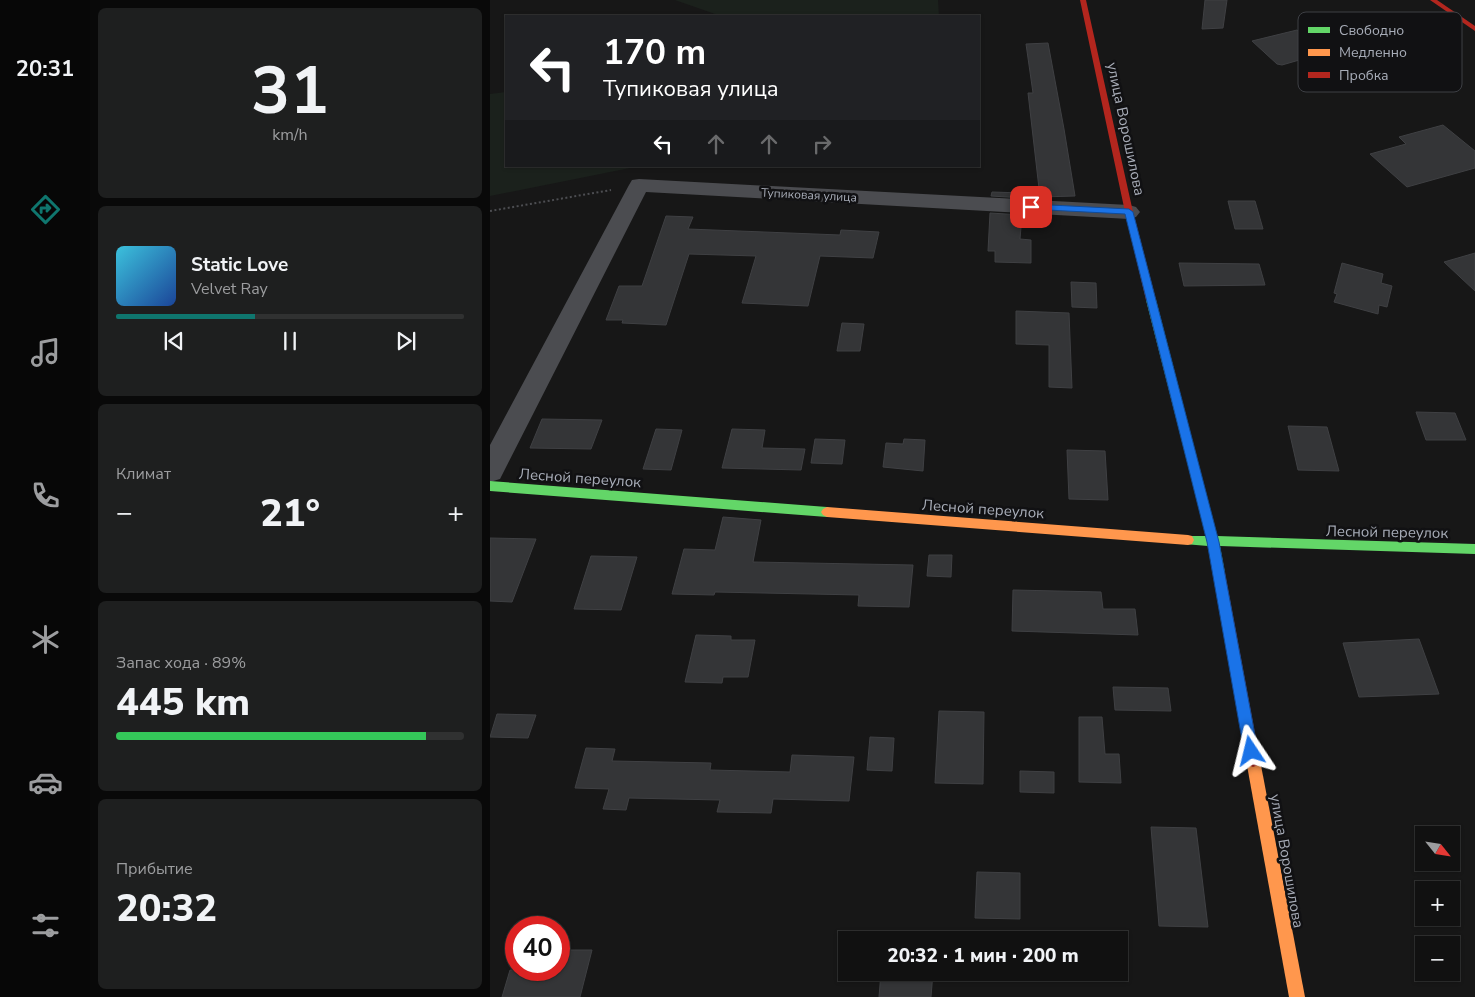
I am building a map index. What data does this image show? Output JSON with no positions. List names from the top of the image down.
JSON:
{
  "streets": {
    "street": ["улица Ворошилова", "Тупиковая улица", "Лесной переулок"]
  },
  "crossings": [
    ["улица Ворошилова", "Тупиковая улица"],
    ["улица Ворошилова", "Лесной переулок"]
  ],
  "legend": ["Свободно", "Медленно", "Пробка"],
  "north": "bottom right",
  "page": {
    "tabs": "20:31",
    "tile": [
      ["31", "km/h"],
      "Климат",
      ["Запас хода · 89%", "445 km"],
      ["Прибытие", "20:32"]
    ],
    "turn": ["170 m", "Тупиковая улица"],
    "song": ["Static Love", "Velvet Ray"],
    "heat": ["−", "21°", "+"],
    "map_buttons": ["+", "−"],
    "limit": "40",
    "trip": "20:32 · 1 мин · 200 m"
  }
}
